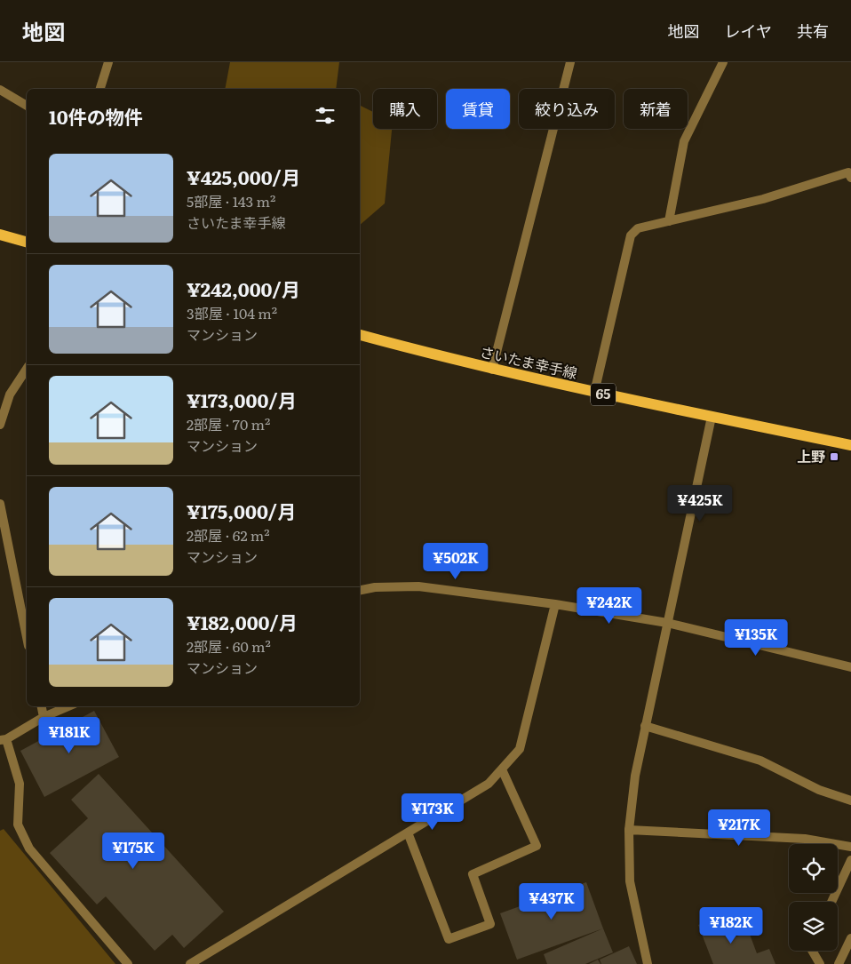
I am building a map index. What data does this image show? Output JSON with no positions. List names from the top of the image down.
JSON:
{
  "streets": {
    "main road": ["さいたま幸手線", "65"]
  },
  "places": {
    "transit": ["上野"]
  },
  "page": {
    "header": "地図",
    "nav": ["地図", "レイヤ", "共有"],
    "chip": [
      "購入",
      "賃貸",
      "絞り込み",
      "新着"
    ],
    "heading": "10件の物件",
    "list": [
      {
        "name": "¥425,000/月",
        "note": "5部屋 · 143 m² · さいたま幸手線"
      },
      {
        "name": "¥242,000/月",
        "note": "3部屋 · 104 m² · マンション"
      },
      {
        "name": "¥173,000/月",
        "note": "2部屋 · 70 m² · マンション"
      },
      {
        "name": "¥175,000/月",
        "note": "2部屋 · 62 m² · マンション"
      },
      {
        "name": "¥182,000/月",
        "note": "2部屋 · 60 m² · マンション"
      }
    ],
    "price": [
      "¥425K",
      "¥502K",
      "¥242K",
      "¥135K",
      "¥181K",
      "¥173K",
      "¥217K",
      "¥175K",
      "¥437K",
      "¥182K"
    ]
  }
}
